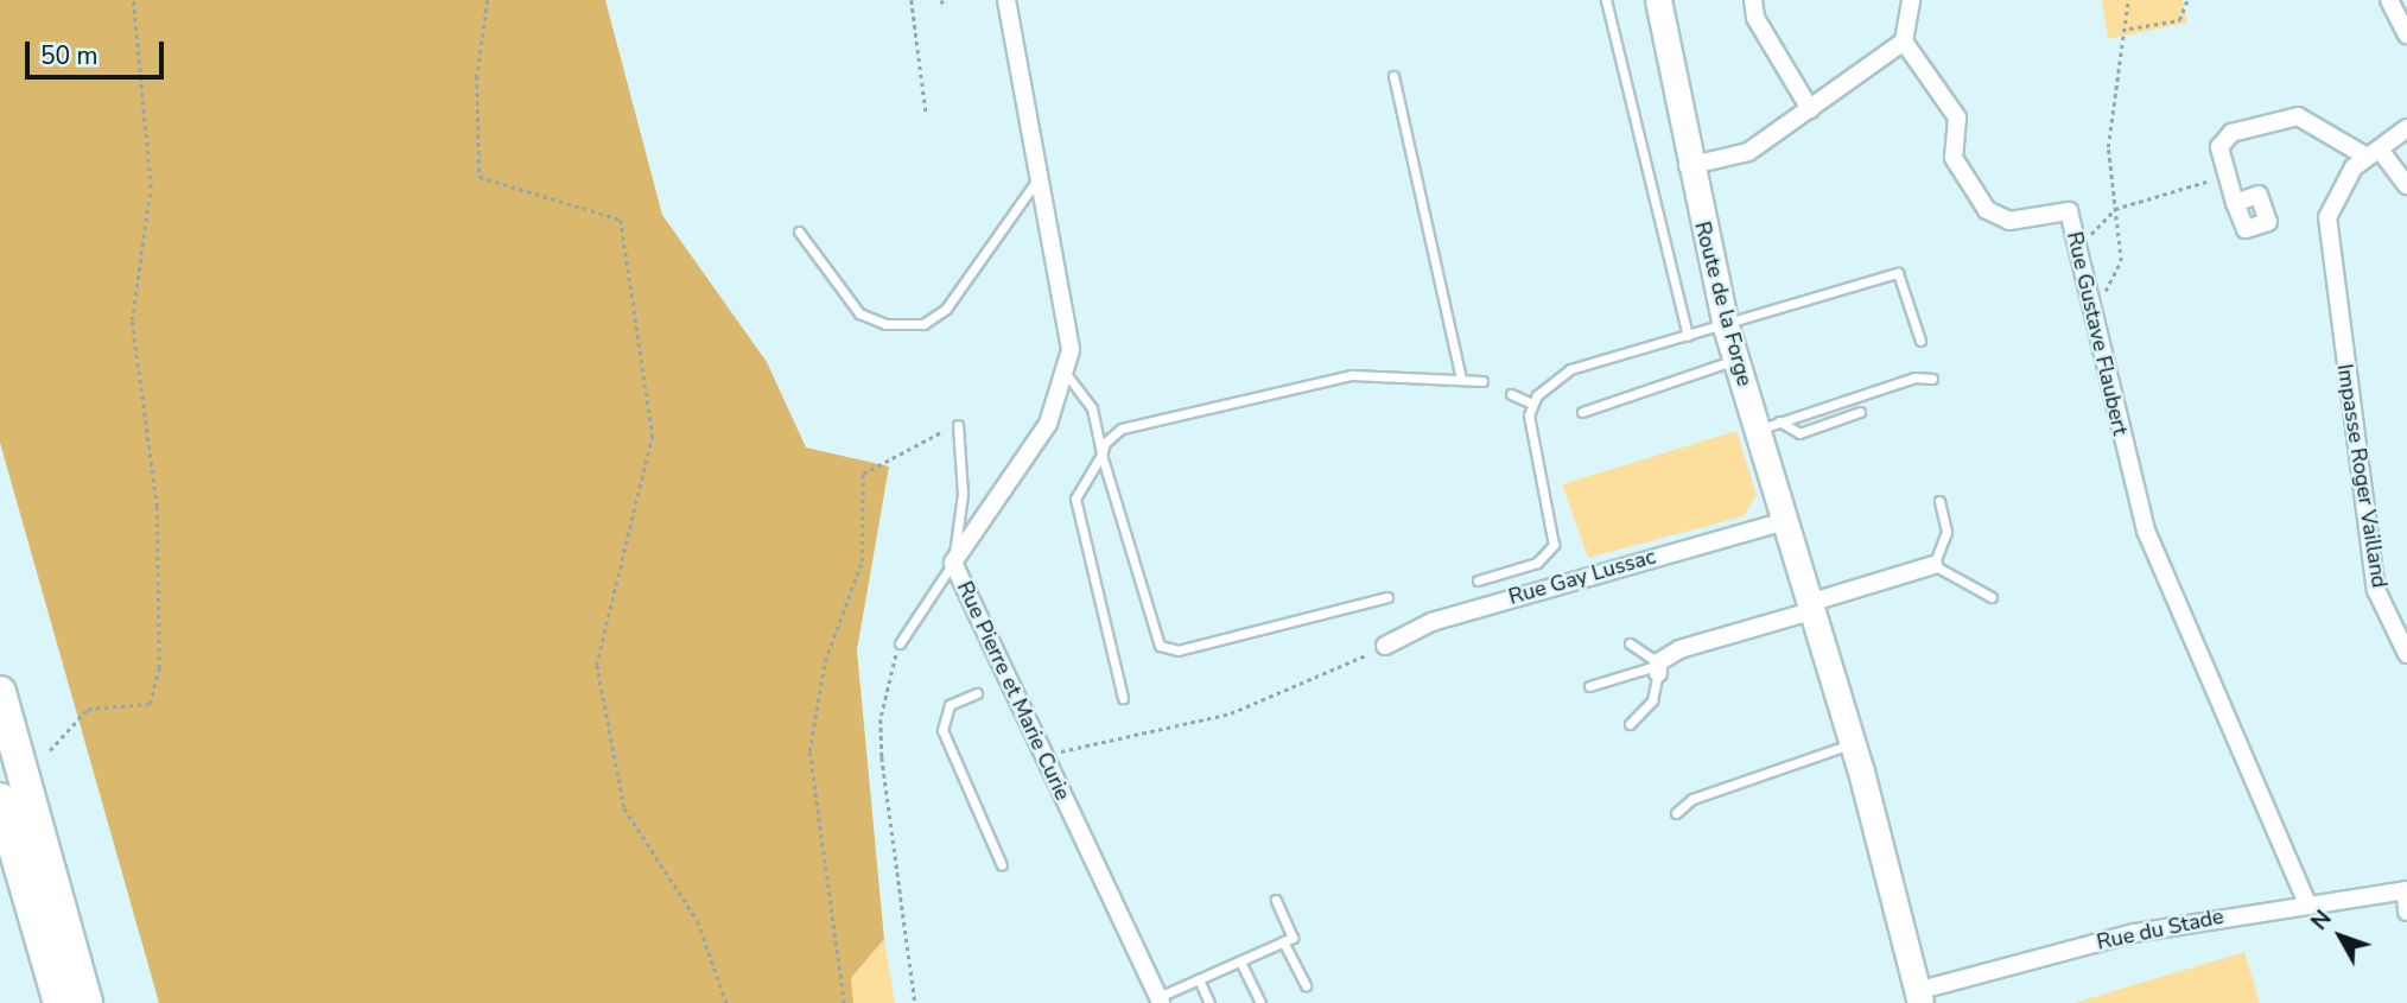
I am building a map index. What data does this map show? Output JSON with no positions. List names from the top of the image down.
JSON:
{
  "streets": {
    "main road": ["Route de la Forge"],
    "street": [
      "Rue Gustave Flaubert",
      "Impasse Roger Vailland",
      "Rue Gay Lussac",
      "Rue Pierre et Marie Curie",
      "Rue du Stade"
    ]
  },
  "crossings": [
    ["Route de la Forge", "Rue Gay Lussac"],
    ["Route de la Forge", "Rue du Stade"],
    ["Rue Gustave Flaubert", "Rue du Stade"]
  ],
  "scale_bar": "50 m",
  "north": "top left"
}
